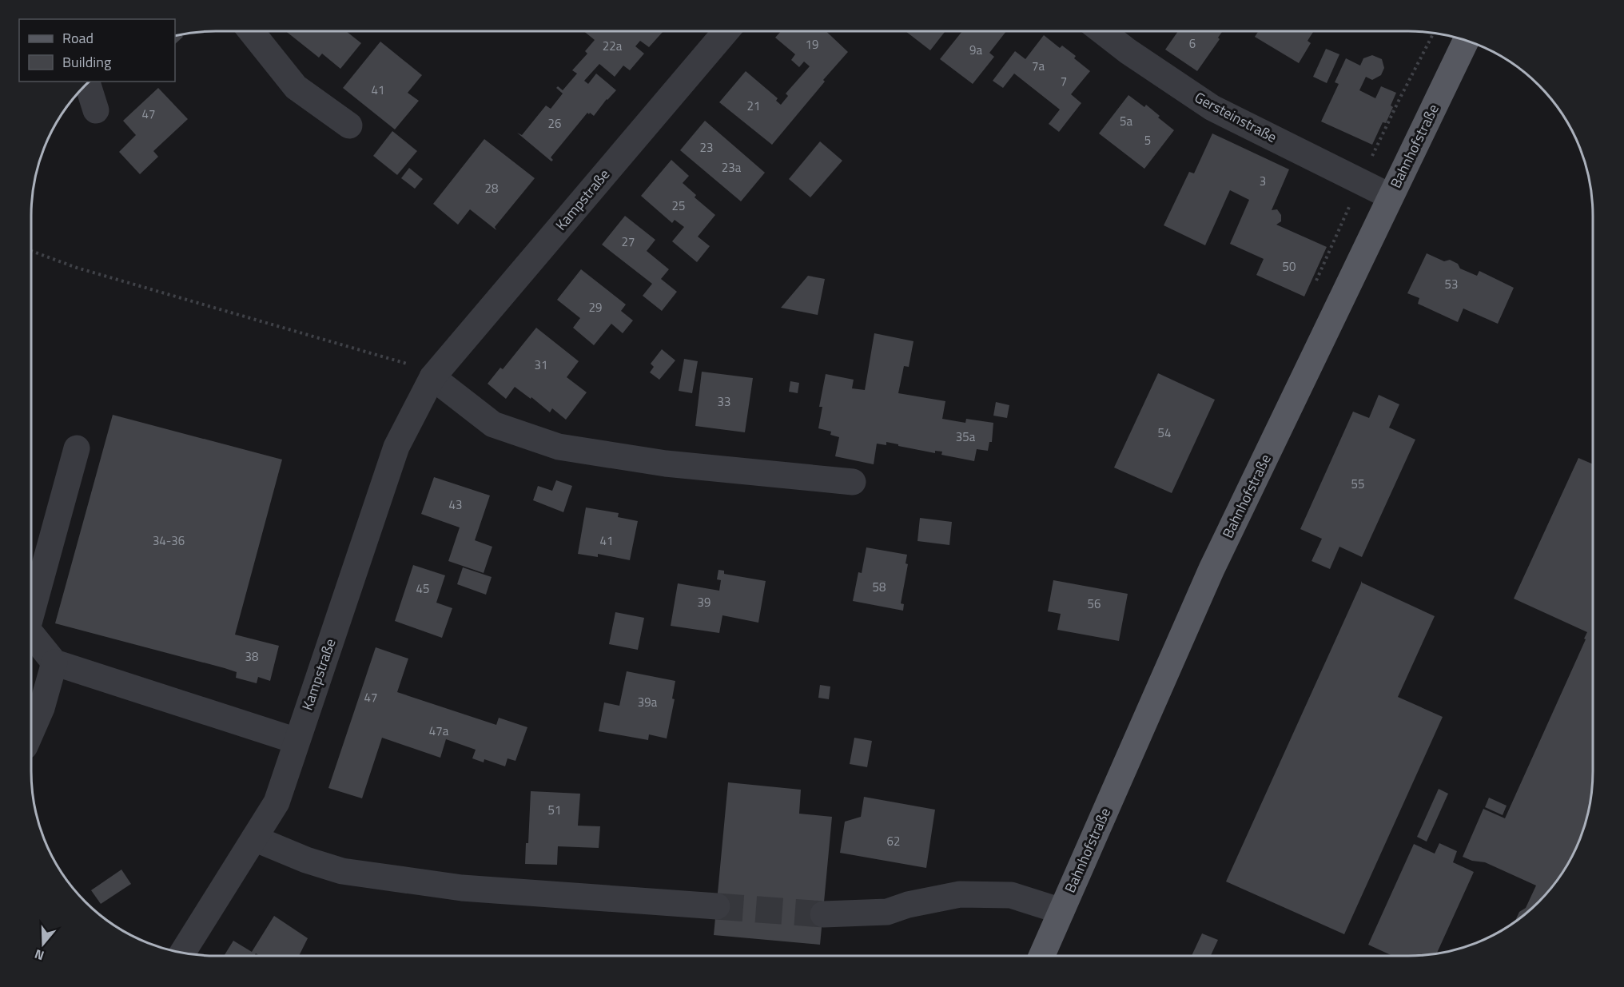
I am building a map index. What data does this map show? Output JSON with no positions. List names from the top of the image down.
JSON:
{
  "streets": {
    "main road": ["Bahnhofstraße"],
    "street": ["Gersteinstraße", "Kampstraße"]
  },
  "crossings": [
    ["Gersteinstraße", "Bahnhofstraße"]
  ],
  "house_numbers": [
    "6",
    "19",
    "22a",
    "9a",
    "7a",
    "7",
    "41",
    "21",
    "47",
    "5a",
    "26",
    "5",
    "23",
    "23a",
    "3",
    "28",
    "25",
    "27",
    "50",
    "53",
    "29",
    "31",
    "33",
    "54",
    "35a",
    "55",
    "43",
    "34-36",
    "41",
    "58",
    "45",
    "39",
    "56",
    "38",
    "47",
    "39a",
    "47a",
    "51",
    "62"
  ],
  "legend": ["Road", "Building"],
  "north": "bottom"
}
